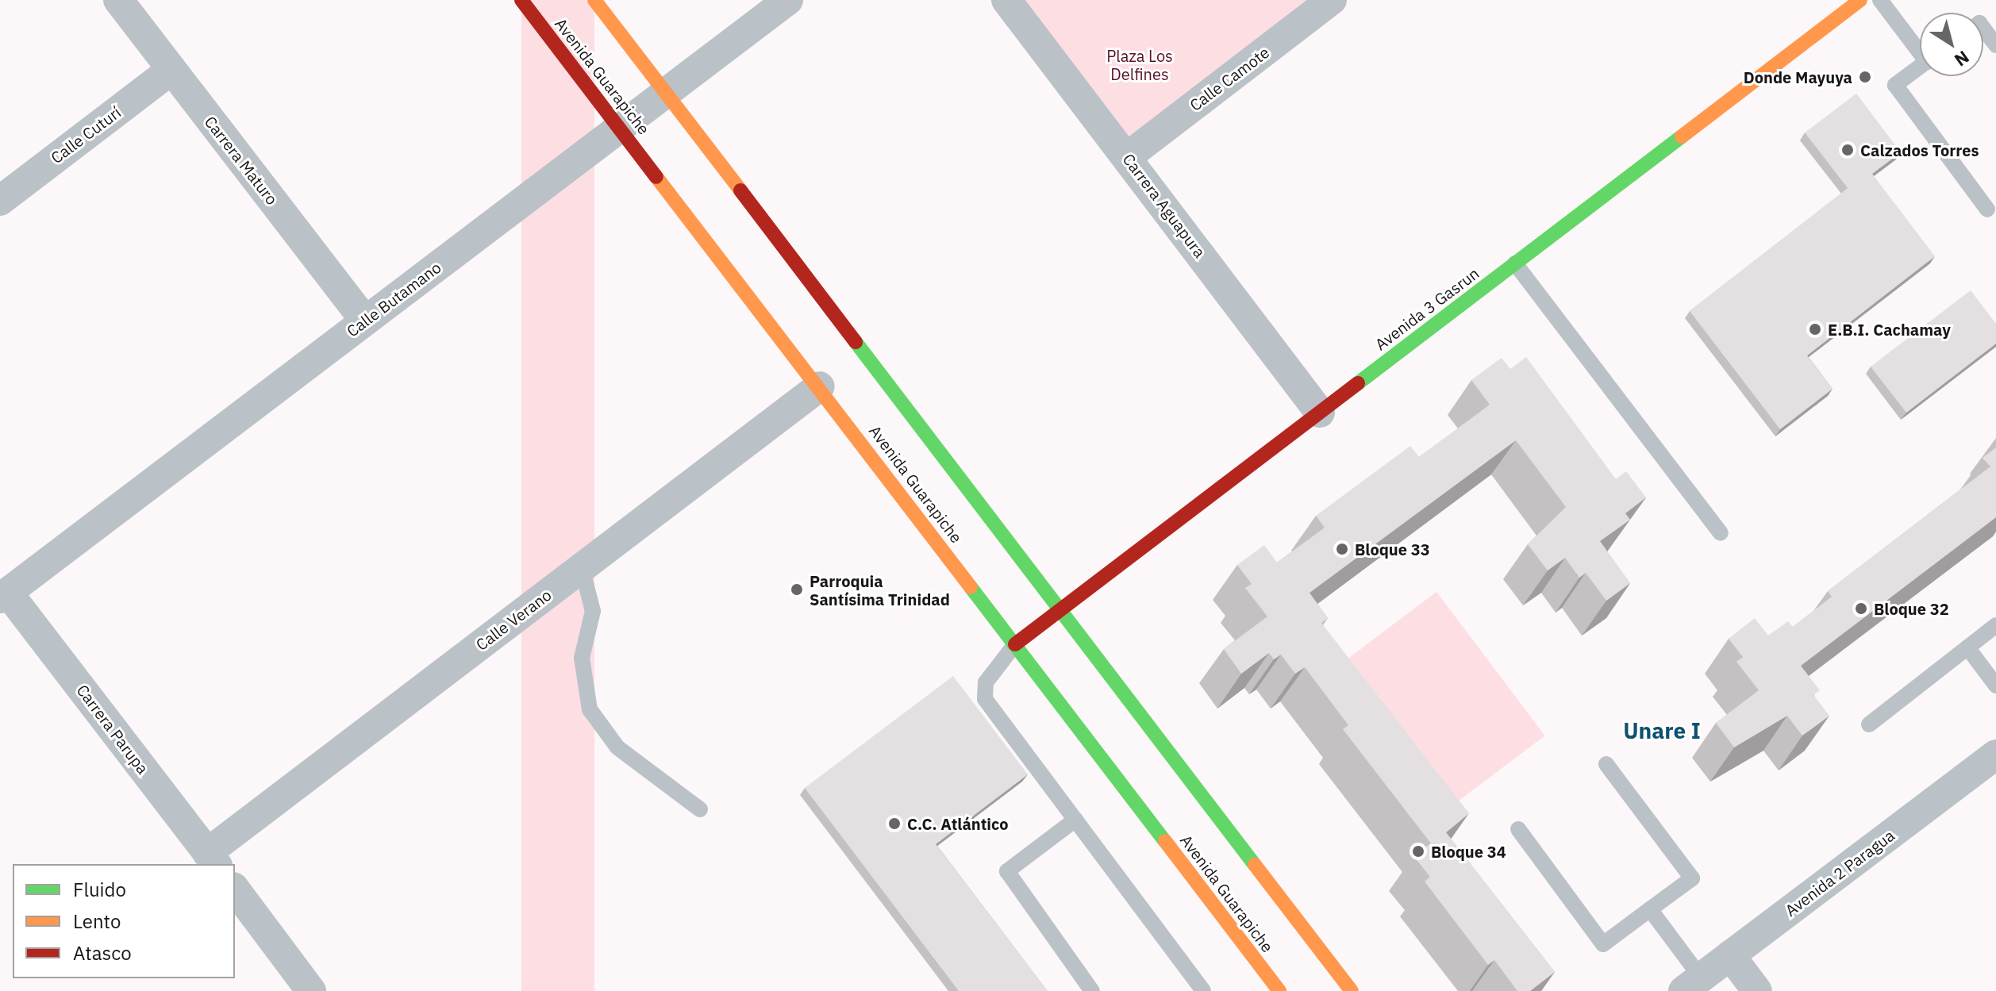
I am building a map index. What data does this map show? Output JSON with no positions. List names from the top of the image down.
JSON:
{
  "streets": {
    "street": [
      "Avenida Guarapiche",
      "Calle Camote",
      "Calle Cuturí",
      "Carrera Maturo",
      "Carrera Aguapura",
      "Calle Butamano",
      "Avenida 3 Gasrun",
      "Calle Verano",
      "Carrera Parupa",
      "Avenida 2 Paragua"
    ]
  },
  "crossings": [
    ["Avenida Guarapiche", "Calle Butamano"],
    ["Avenida Guarapiche", "Avenida 3 Gasrun"],
    ["Avenida Guarapiche", "Calle Verano"],
    ["Calle Camote", "Carrera Aguapura"],
    ["Calle Cuturí", "Carrera Maturo"],
    ["Carrera Maturo", "Calle Butamano"],
    ["Carrera Aguapura", "Avenida 3 Gasrun"],
    ["Calle Butamano", "Carrera Parupa"],
    ["Calle Verano", "Carrera Parupa"]
  ],
  "districts": ["Unare I"],
  "parks": ["Plaza Los Delfines"],
  "places": [
    "Donde Mayuya",
    "Calzados Torres",
    "E.B.I. Cachamay",
    "Bloque 33",
    "Parroquia Santísima Trinidad",
    "Bloque 32",
    "C.C. Atlántico",
    "Bloque 34"
  ],
  "legend": ["Fluido", "Lento", "Atasco"],
  "north": "bottom right"
}
